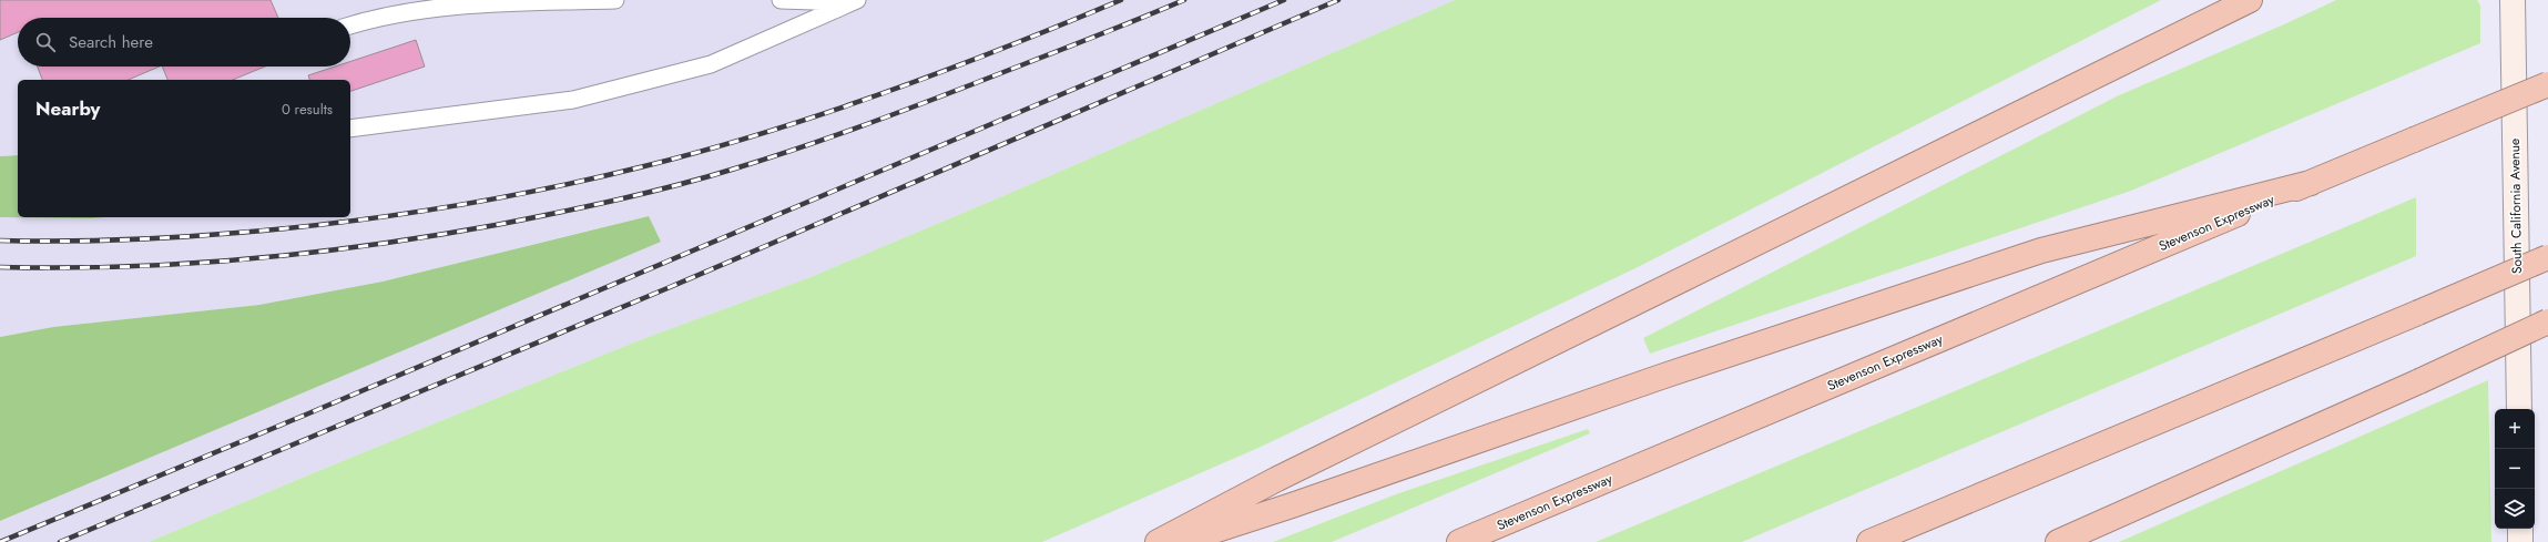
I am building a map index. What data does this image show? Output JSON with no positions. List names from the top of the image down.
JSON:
{
  "streets": {
    "highway": ["Stevenson Expressway"],
    "main road": ["South California Avenue"]
  },
  "page": {
    "search": "Search here",
    "heading": ["Nearby", "0 results"],
    "map_buttons": ["+", "−"]
  }
}
